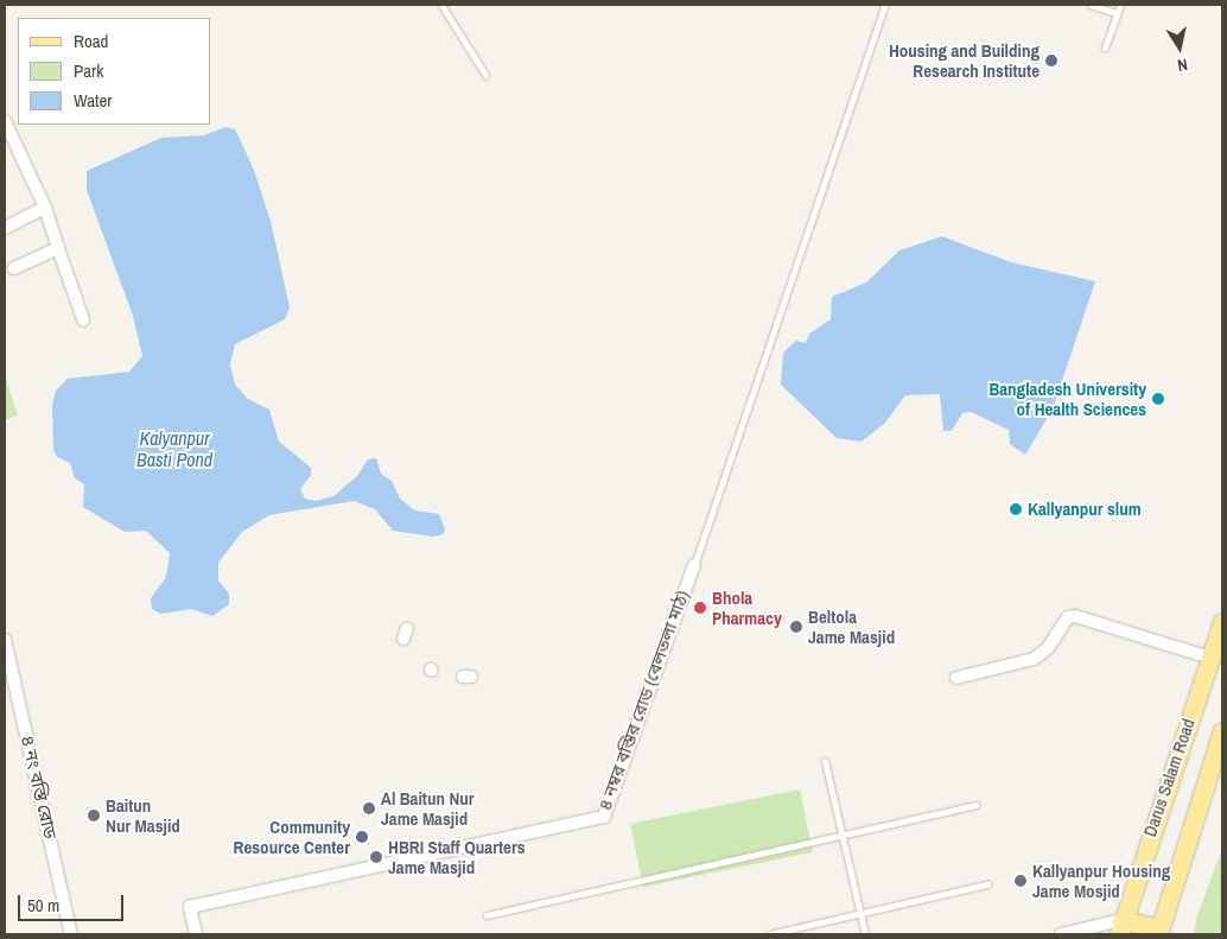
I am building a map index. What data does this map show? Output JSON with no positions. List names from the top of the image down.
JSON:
{
  "streets": {
    "main road": ["Darus Salam Road"],
    "street": ["৪ নম্বর বস্তির রোড (বেলতলা মাঠ)", "৪ নং বস্তি রোড"]
  },
  "water": ["Kalyanpur Basti Pond"],
  "places": [
    "Housing and Building Research Institute",
    "Bangladesh University of Health Sciences",
    "Kallyanpur slum",
    "Bhola Pharmacy",
    "Beltola Jame Masjid",
    "Al Baitun Nur Jame Masjid",
    "Baitun Nur Masjid",
    "Community Resource Center",
    "HBRI Staff Quarters Jame Masjid",
    "Kallyanpur Housing Jame Mosjid"
  ],
  "legend": ["Road", "Park", "Water"],
  "scale_bar": "50 m",
  "north": "bottom"
}
